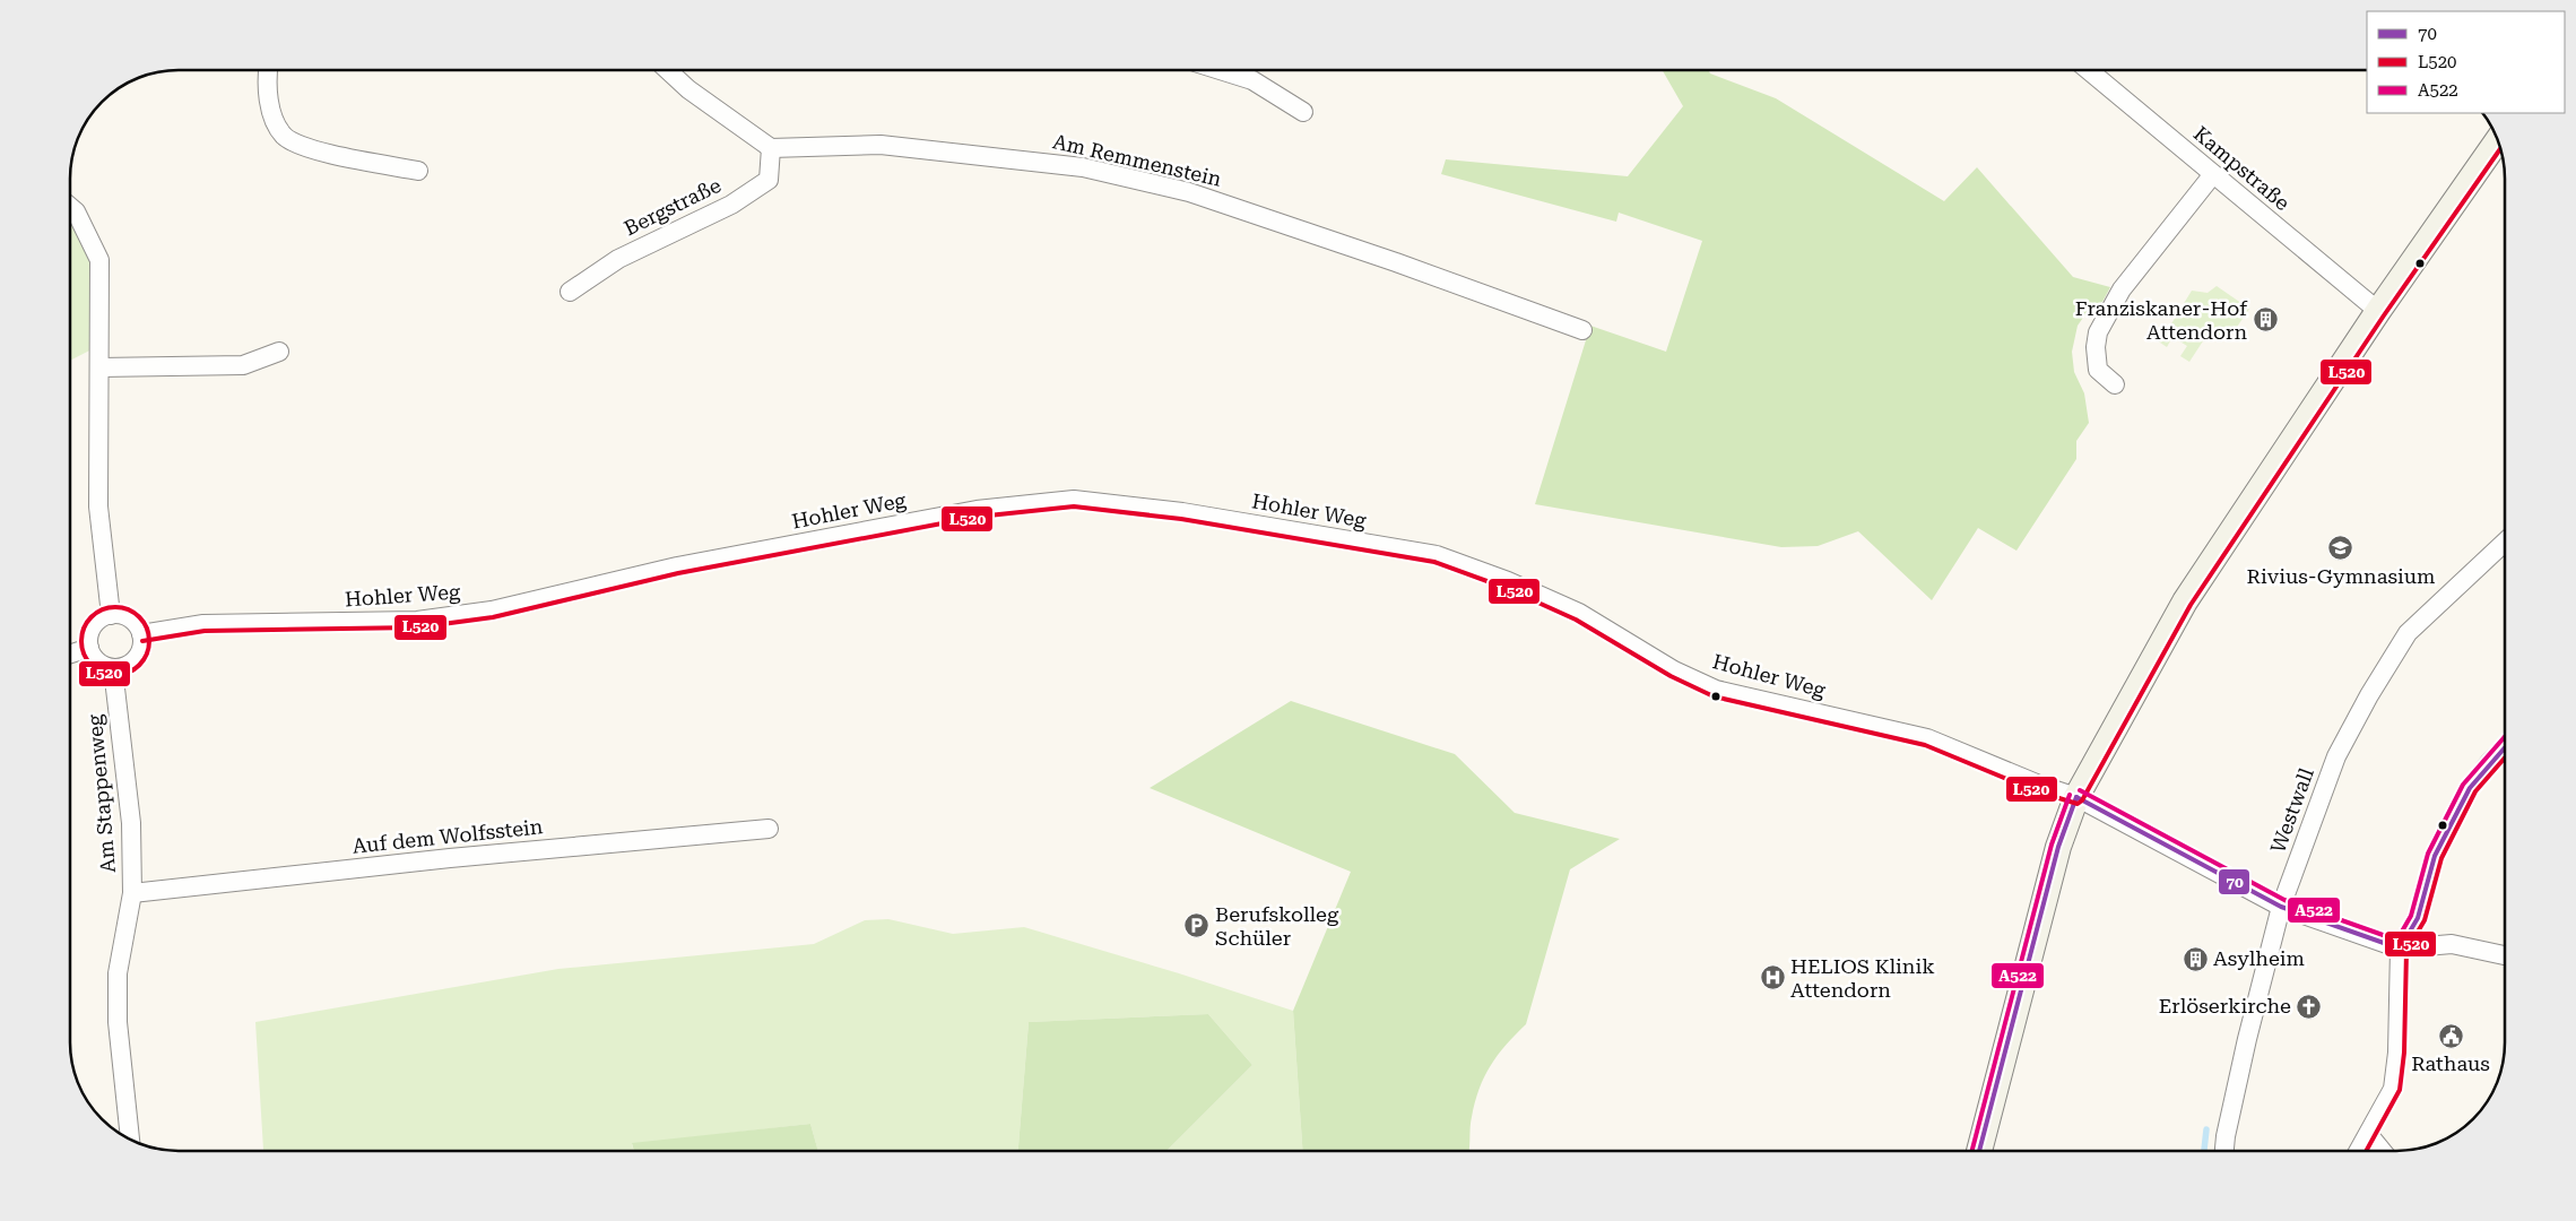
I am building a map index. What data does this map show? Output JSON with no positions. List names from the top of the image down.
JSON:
{
  "streets": {
    "street": [
      "Am Remmenstein",
      "Kampstraße",
      "Bergstraße",
      "Hohler Weg",
      "Am Stappenweg",
      "Westwall",
      "Auf dem Wolfsstein"
    ]
  },
  "crossings": [
    ["Am Remmenstein", "Bergstraße"],
    ["Hohler Weg", "Am Stappenweg"],
    ["Hohler Weg", "Westwall"],
    ["Am Stappenweg", "Auf dem Wolfsstein"]
  ],
  "places": {
    "building": ["Franziskaner-Hof Attendorn", "Asylheim"],
    "school or university": ["Rivius-Gymnasium"],
    "parking": ["Berufskolleg Schüler"],
    "hospital": ["HELIOS Klinik Attendorn"],
    "church": ["Erlöserkirche"],
    "public building": ["Rathaus"]
  },
  "lines": ["transit line L520", "transit line A522", "transit line 70"],
  "legend": ["70", "L520", "A522"]
}
